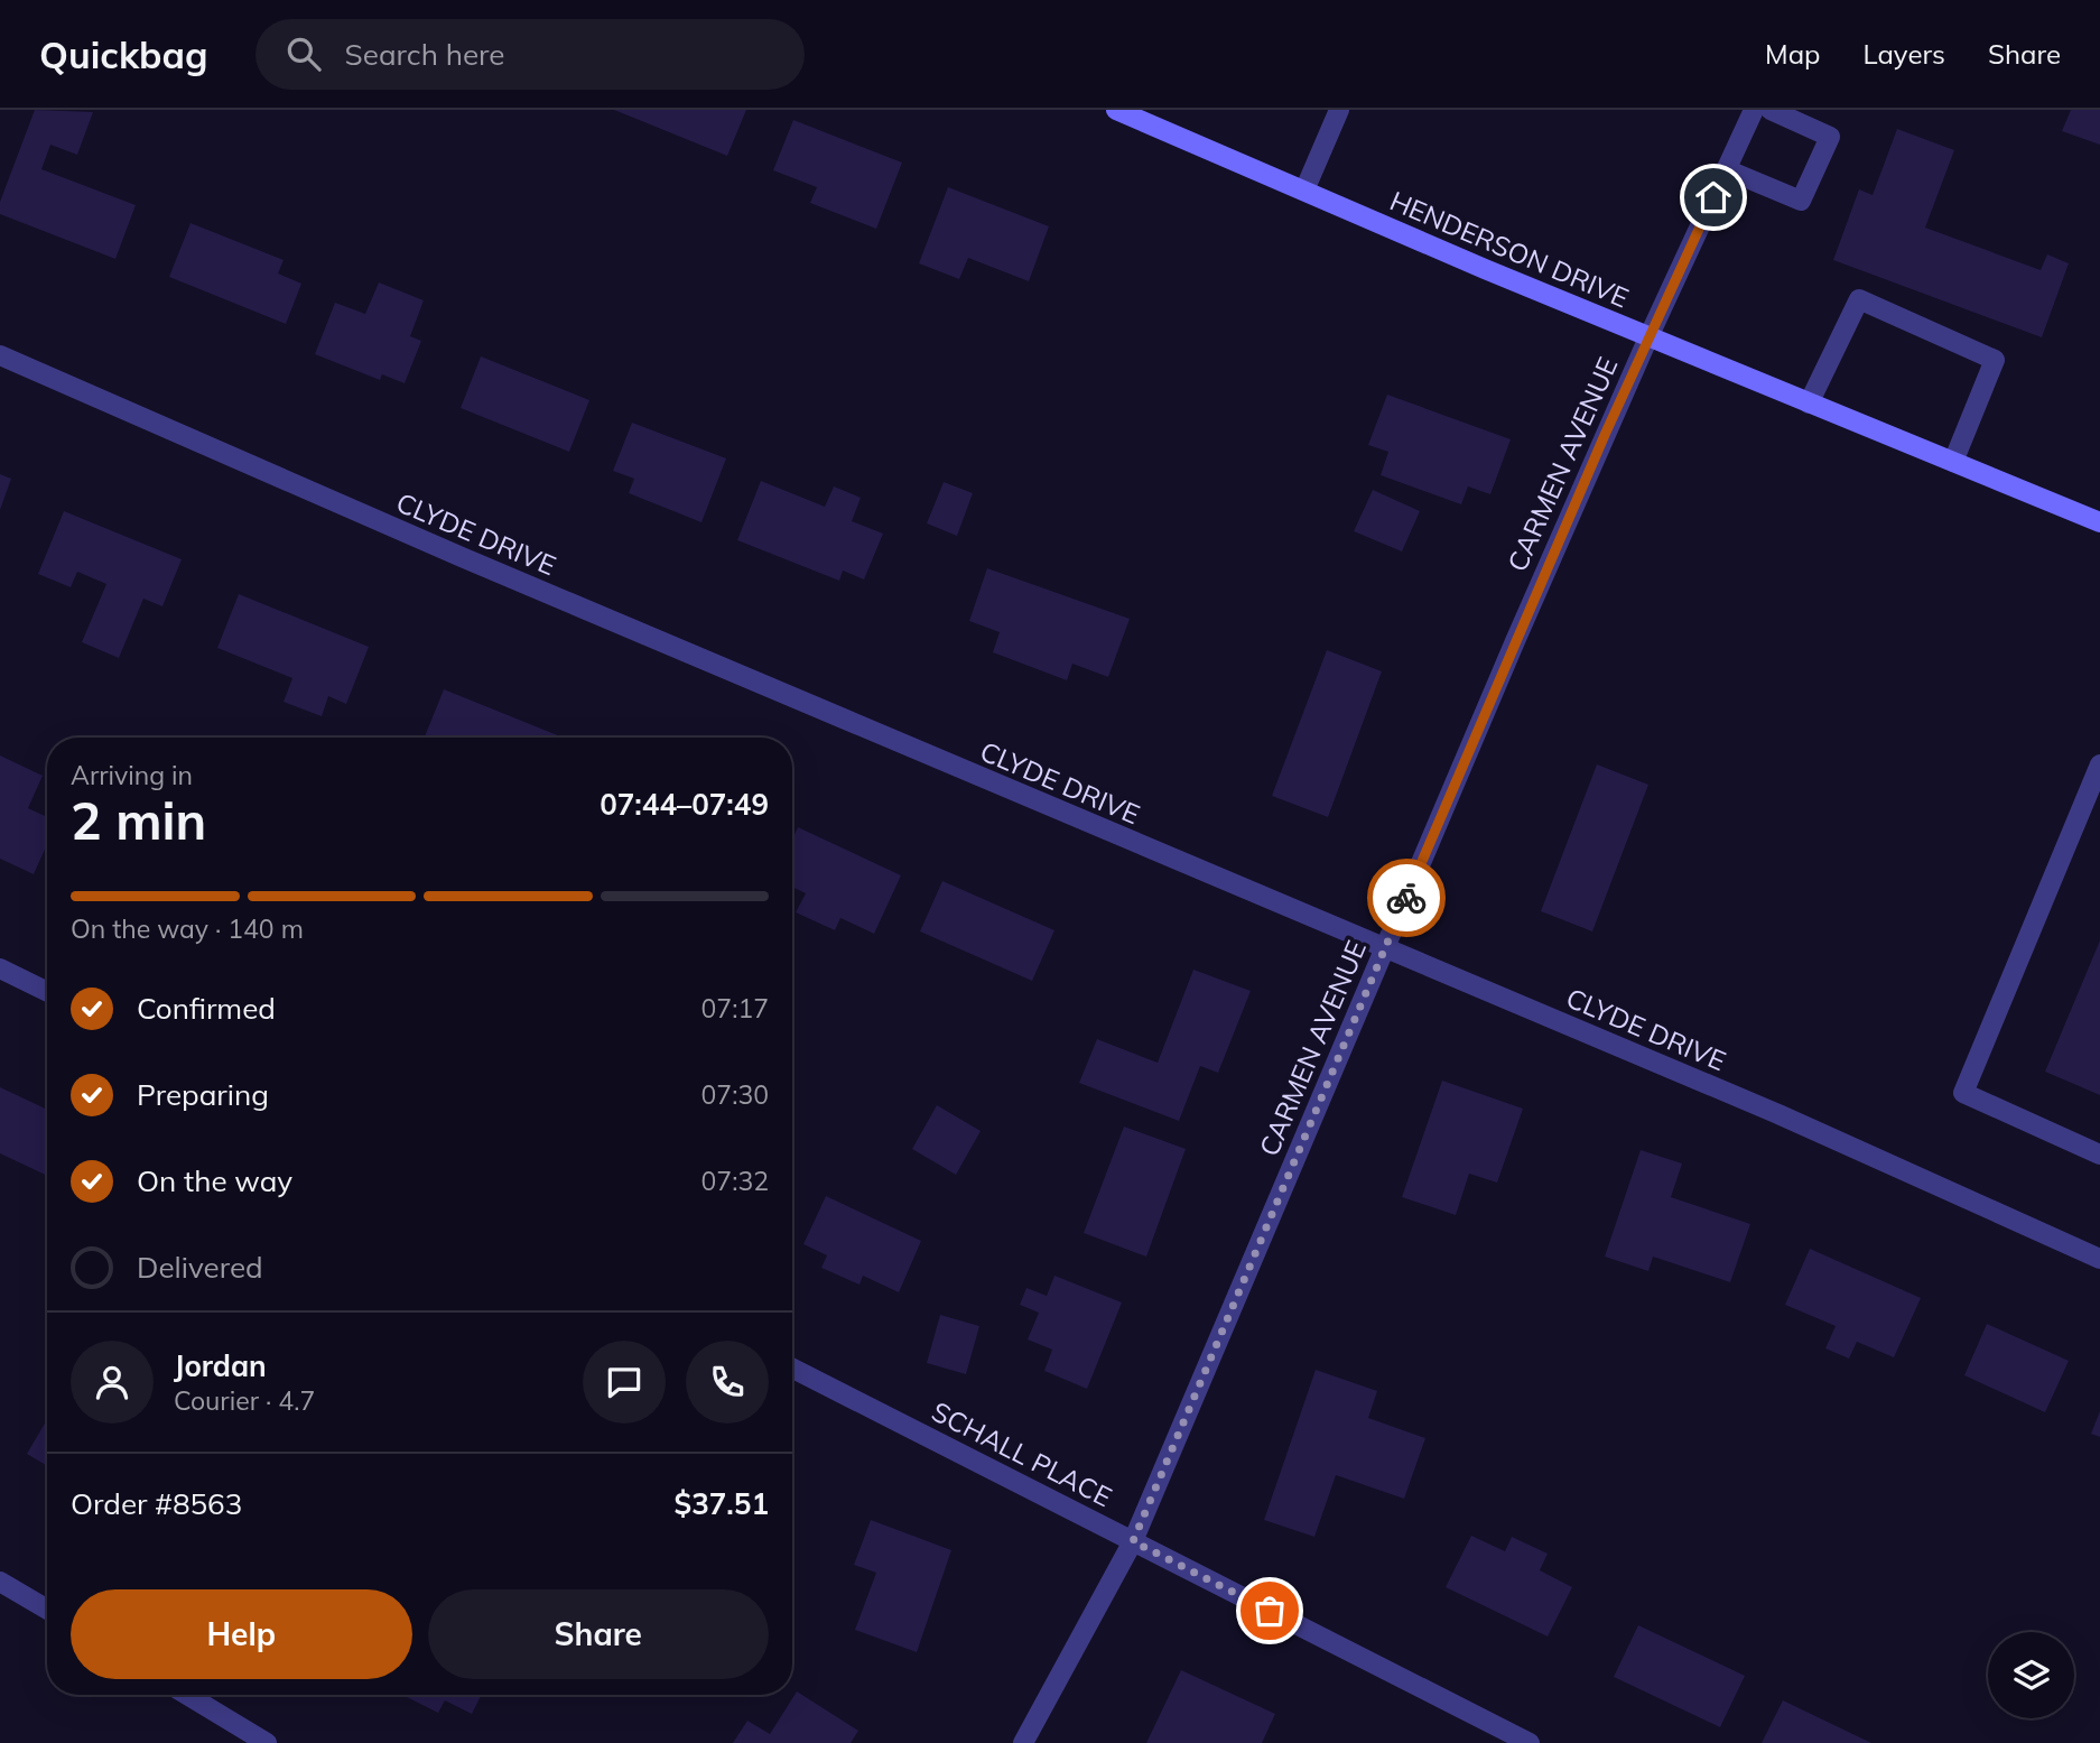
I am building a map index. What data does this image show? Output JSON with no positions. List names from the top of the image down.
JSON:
{
  "streets": {
    "main road": ["HENDERSON DRIVE"],
    "street": ["CARMEN AVENUE", "CLYDE DRIVE", "SCHALL PLACE"]
  },
  "crossings": [
    ["HENDERSON DRIVE", "CARMEN AVENUE"],
    ["CARMEN AVENUE", "CLYDE DRIVE"],
    ["CARMEN AVENUE", "SCHALL PLACE"]
  ],
  "page": {
    "header": "Quickbag",
    "search": "Search here",
    "nav": ["Map", "Layers", "Share"],
    "heading": ["2 min", "Arriving in", "07:44–07:49"],
    "panel": [
      "Jordan",
      "Courier · 4.7",
      "Order #8563",
      "$37.51"
    ],
    "bar": "On the way · 140 m",
    "list": [
      ["Confirmed", "07:17"],
      ["Preparing", "07:30"],
      ["On the way", "07:32"],
      "Delivered"
    ],
    "buttons": ["Help", "Share"]
  }
}
